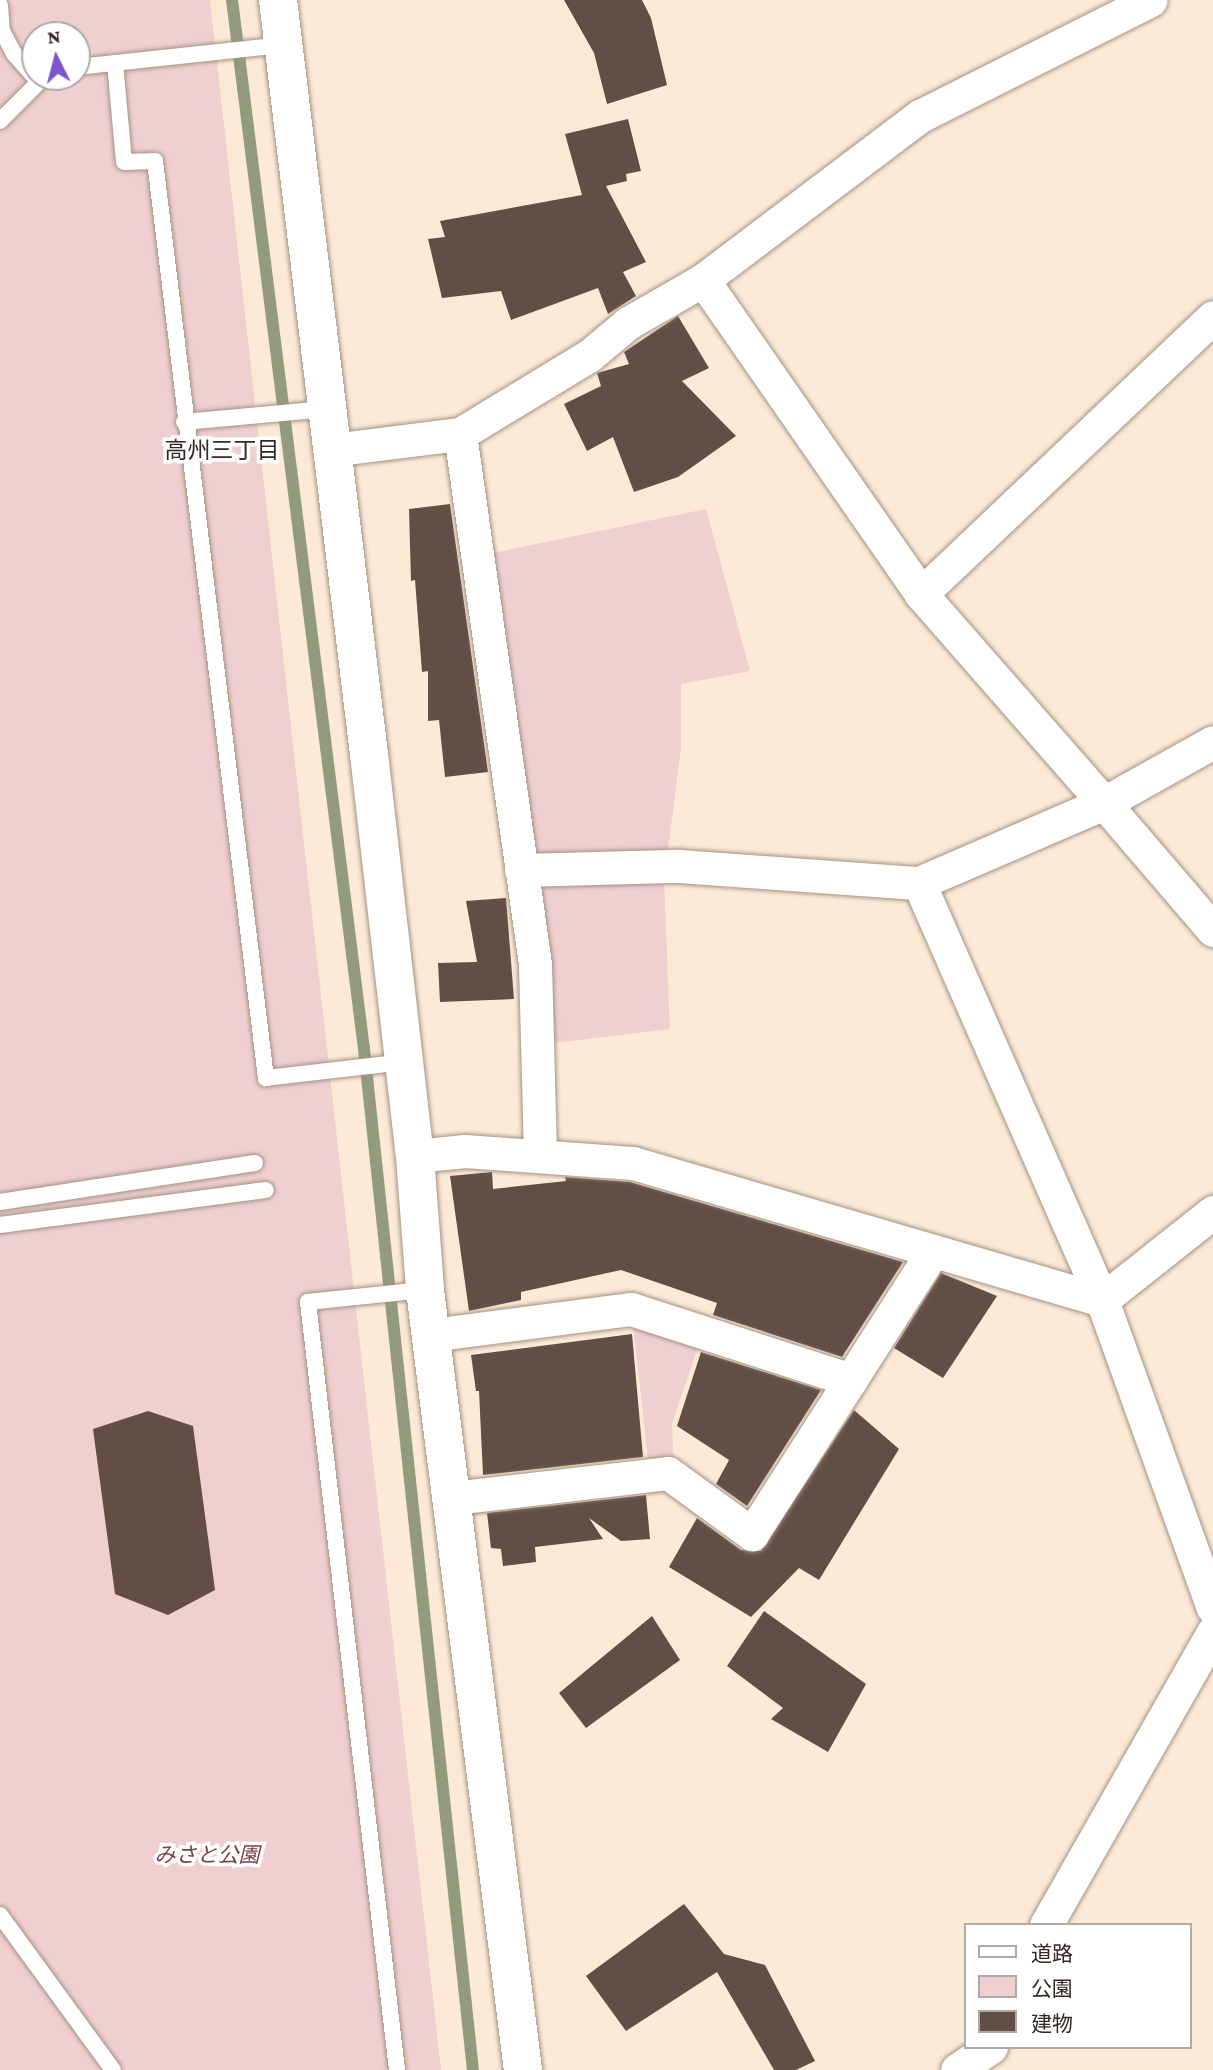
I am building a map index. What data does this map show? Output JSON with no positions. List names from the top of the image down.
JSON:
{
  "districts": ["高州三丁目"],
  "parks": ["みさと公園"],
  "legend": ["道路", "公園", "建物"],
  "north": "top"
}
